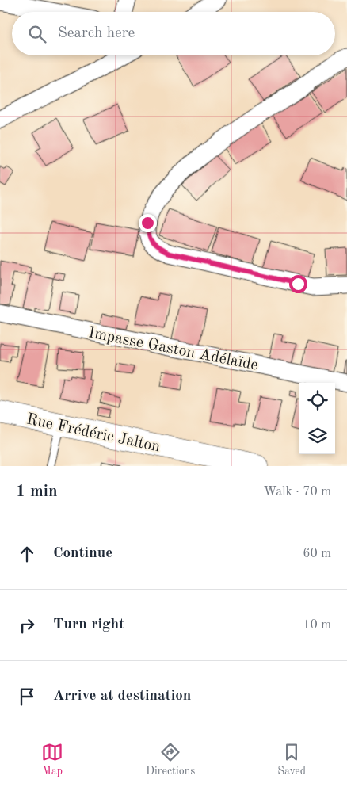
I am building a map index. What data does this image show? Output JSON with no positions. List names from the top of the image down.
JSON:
{
  "streets": {
    "main road": ["Rue Frédéric Jalton"],
    "street": ["Impasse Gaston Adélaïde"]
  },
  "page": {
    "search": "Search here",
    "heading": ["1 min", "Walk · 70 m"],
    "list": [
      ["Continue", "60 m"],
      ["Turn right", "10 m"],
      "Arrive at destination"
    ],
    "nav": ["Map", "Directions", "Saved"]
  }
}
